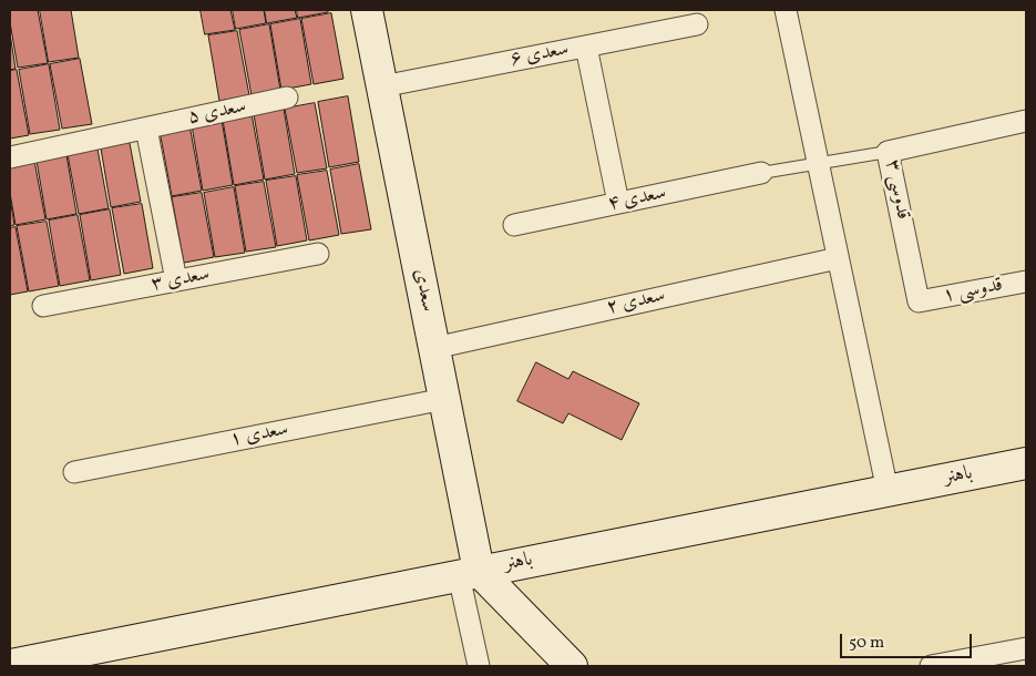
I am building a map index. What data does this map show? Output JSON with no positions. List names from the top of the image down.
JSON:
{
  "streets": {
    "street": [
      "سعدی ۶",
      "سعدی ۵",
      "قدوسی ۳",
      "سعدی ۴",
      "سعدی ۳",
      "سعدی",
      "قدوسی ۱",
      "سعدی ۲",
      "سعدی ۱",
      "باهنر"
    ]
  },
  "crossings": [
    ["سعدی ۶", "سعدی"],
    ["قدوسی ۳", "قدوسی ۱"],
    ["سعدی", "سعدی ۲"],
    ["سعدی", "سعدی ۱"],
    ["سعدی", "باهنر"]
  ],
  "scale_bar": "50 m"
}
